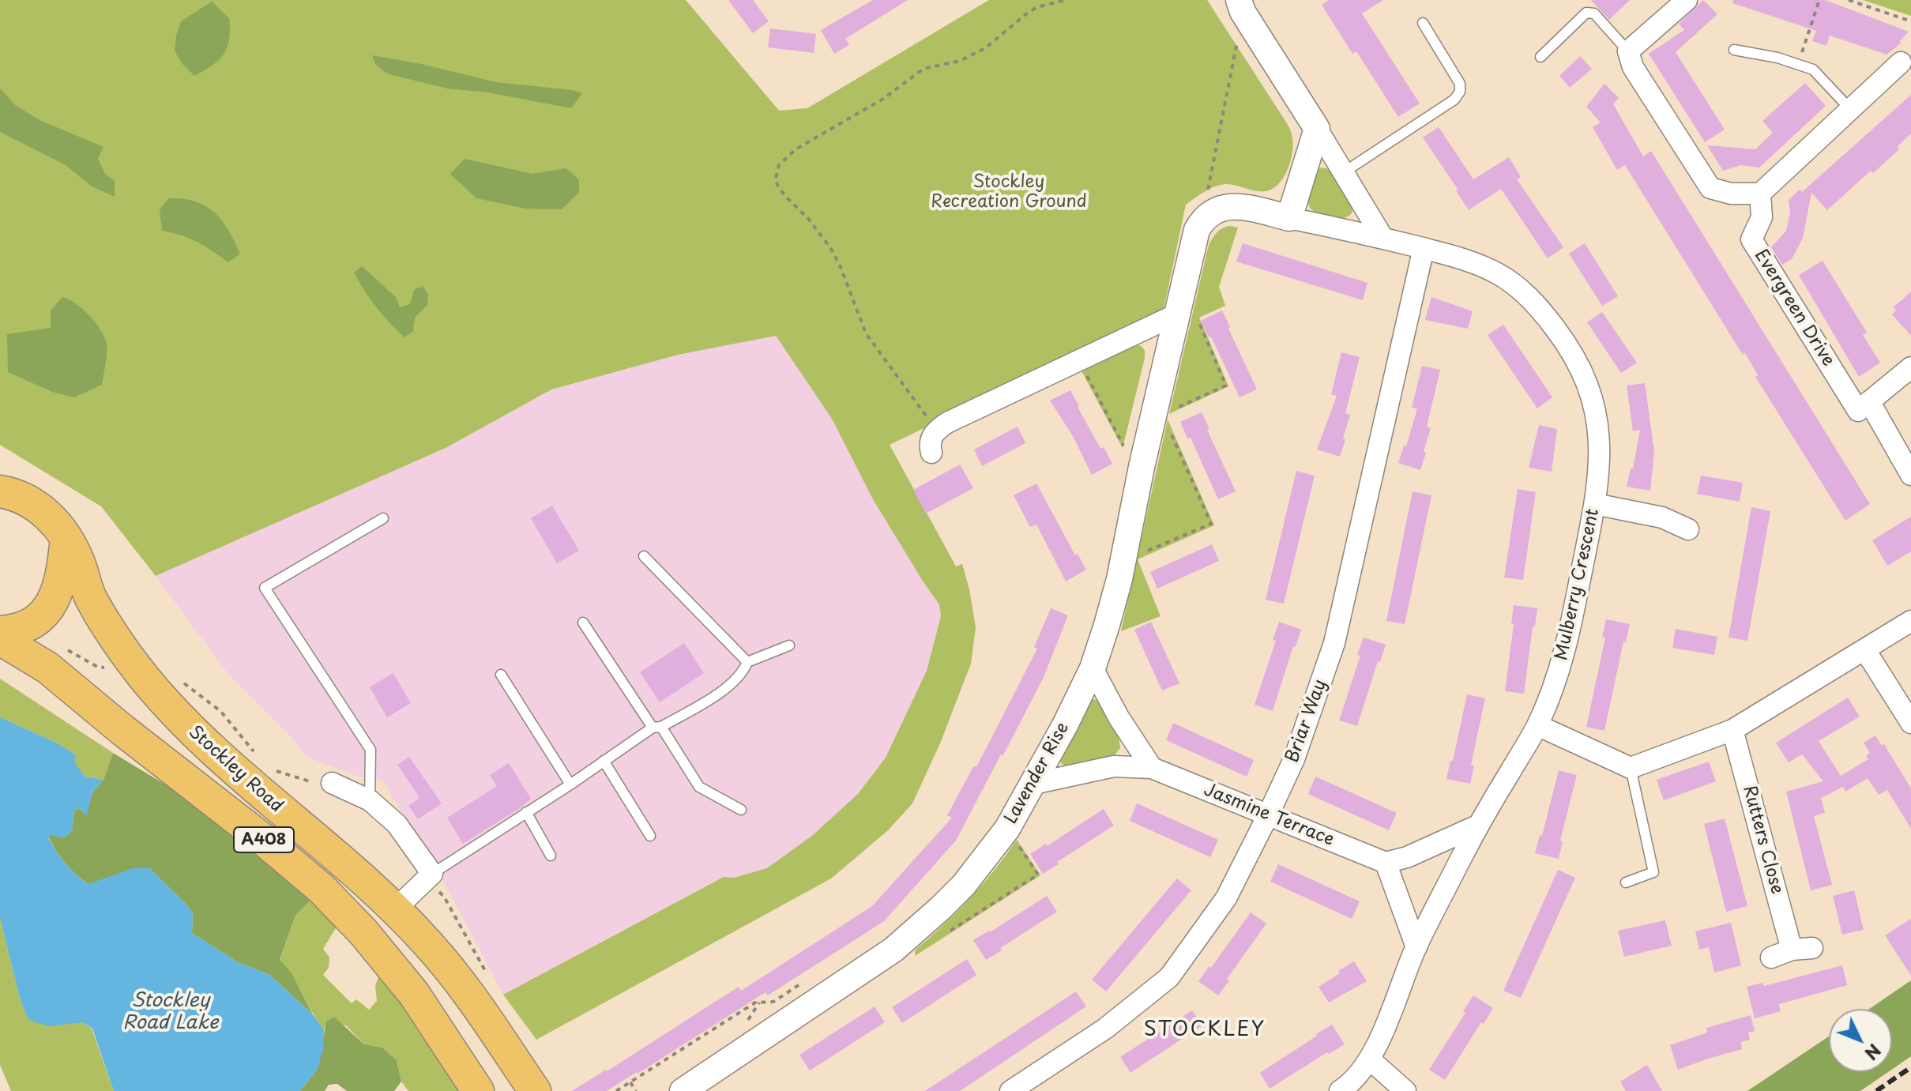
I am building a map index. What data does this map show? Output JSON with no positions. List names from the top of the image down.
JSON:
{
  "streets": {
    "main road": ["Stockley Road", "A408"],
    "street": [
      "Evergreen Drive",
      "Mulberry Crescent",
      "Briar Way",
      "Lavender Rise",
      "Jasmine Terrace",
      "Rutters Close"
    ]
  },
  "crossings": [
    ["Mulberry Crescent", "Briar Way"],
    ["Briar Way", "Jasmine Terrace"],
    ["Lavender Rise", "Jasmine Terrace"]
  ],
  "districts": ["STOCKLEY"],
  "water": ["Stockley Road Lake"],
  "parks": ["Stockley Recreation Ground"],
  "north": "bottom right"
}
